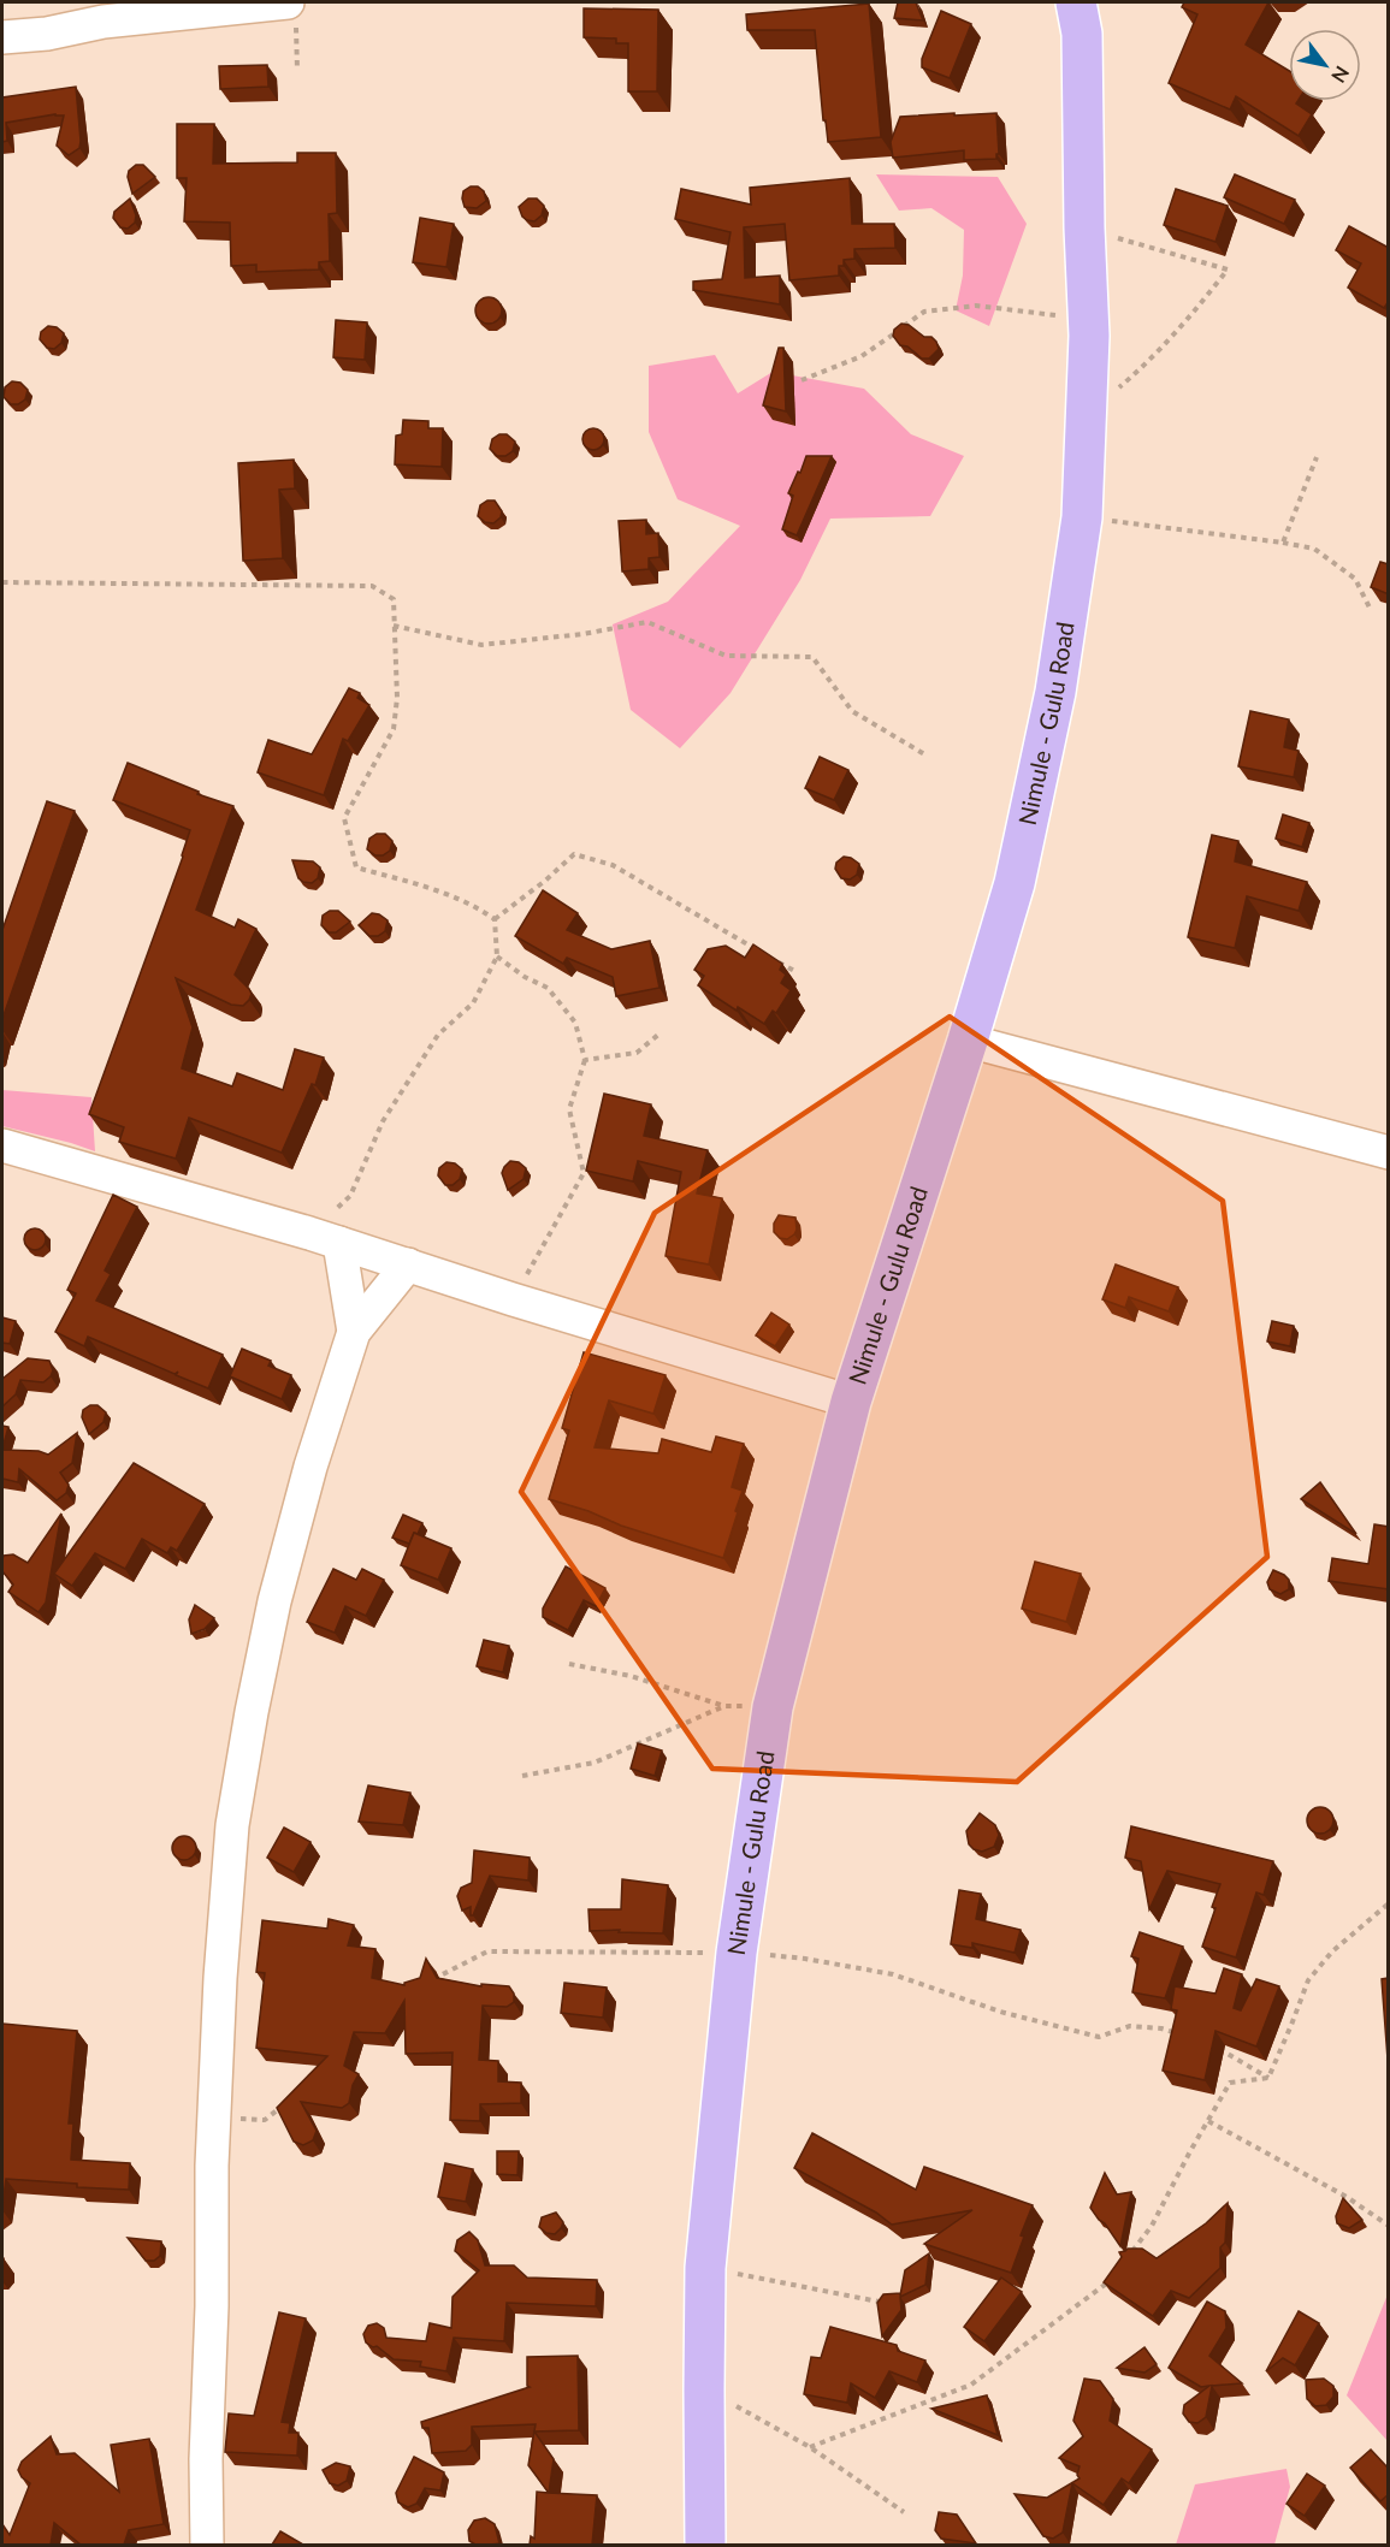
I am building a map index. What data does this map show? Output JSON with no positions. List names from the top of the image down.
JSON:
{
  "streets": {
    "main road": ["Nimule - Gulu Road"]
  },
  "north": "bottom right"
}
